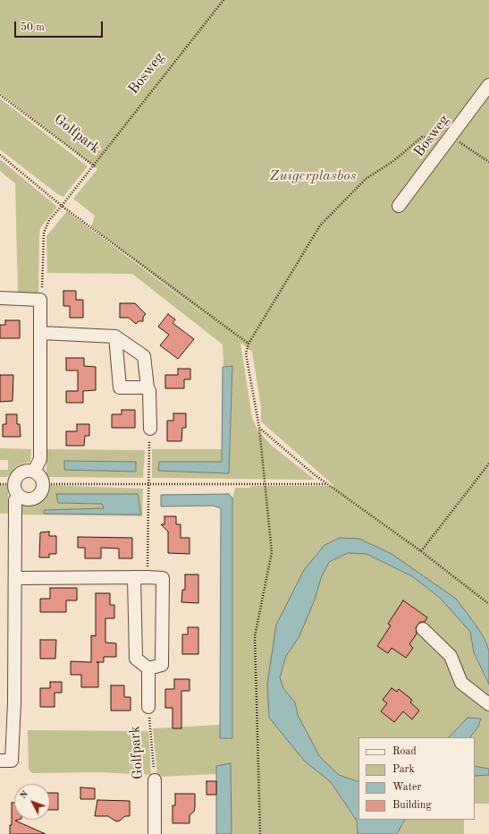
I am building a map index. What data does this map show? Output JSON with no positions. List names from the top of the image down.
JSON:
{
  "streets": {
    "street": ["Bosweg", "Golfpark"]
  },
  "crossings": [
    ["Bosweg", "Golfpark"]
  ],
  "parks": ["Zuigerplasbos"],
  "legend": [
    "Road",
    "Park",
    "Water",
    "Building"
  ],
  "scale_bar": "50 m",
  "north": "top left"
}
